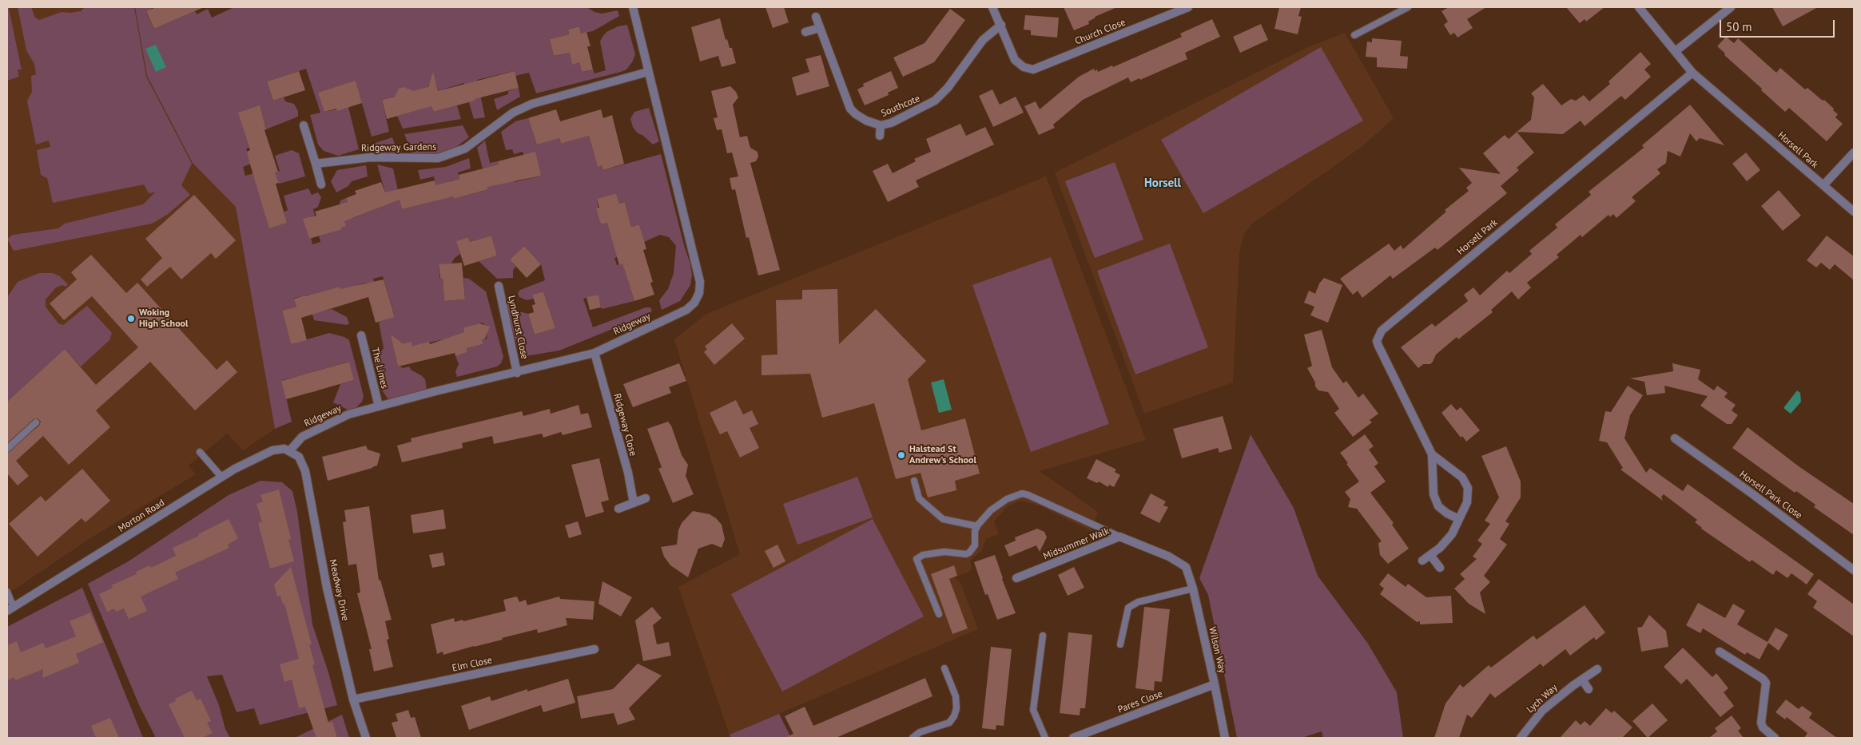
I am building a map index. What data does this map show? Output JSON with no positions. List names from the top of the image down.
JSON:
{
  "streets": {
    "street": [
      "Church Close",
      "Southcote",
      "Ridgeway Gardens",
      "Horsell Park",
      "Ridgeway",
      "Lyndhurst Close",
      "The Limes",
      "Ridgeway Close",
      "Horsell Park Close",
      "Morton Road",
      "Midsummer Walk",
      "Meadway Drive",
      "Wilson Way",
      "Elm Close",
      "Lych Way",
      "Pares Close"
    ]
  },
  "crossings": [
    ["Church Close", "Southcote"],
    ["Ridgeway Gardens", "Ridgeway"],
    ["Ridgeway", "Lyndhurst Close"],
    ["Ridgeway", "The Limes"],
    ["Ridgeway", "Ridgeway Close"],
    ["Ridgeway", "Morton Road"],
    ["Ridgeway", "Meadway Drive"],
    ["Morton Road", "Meadway Drive"],
    ["Midsummer Walk", "Wilson Way"],
    ["Meadway Drive", "Elm Close"],
    ["Wilson Way", "Pares Close"]
  ],
  "districts": ["Horsell"],
  "places": ["Woking High School", "Halstead St Andrew's School"],
  "scale_bar": "50 m"
}
